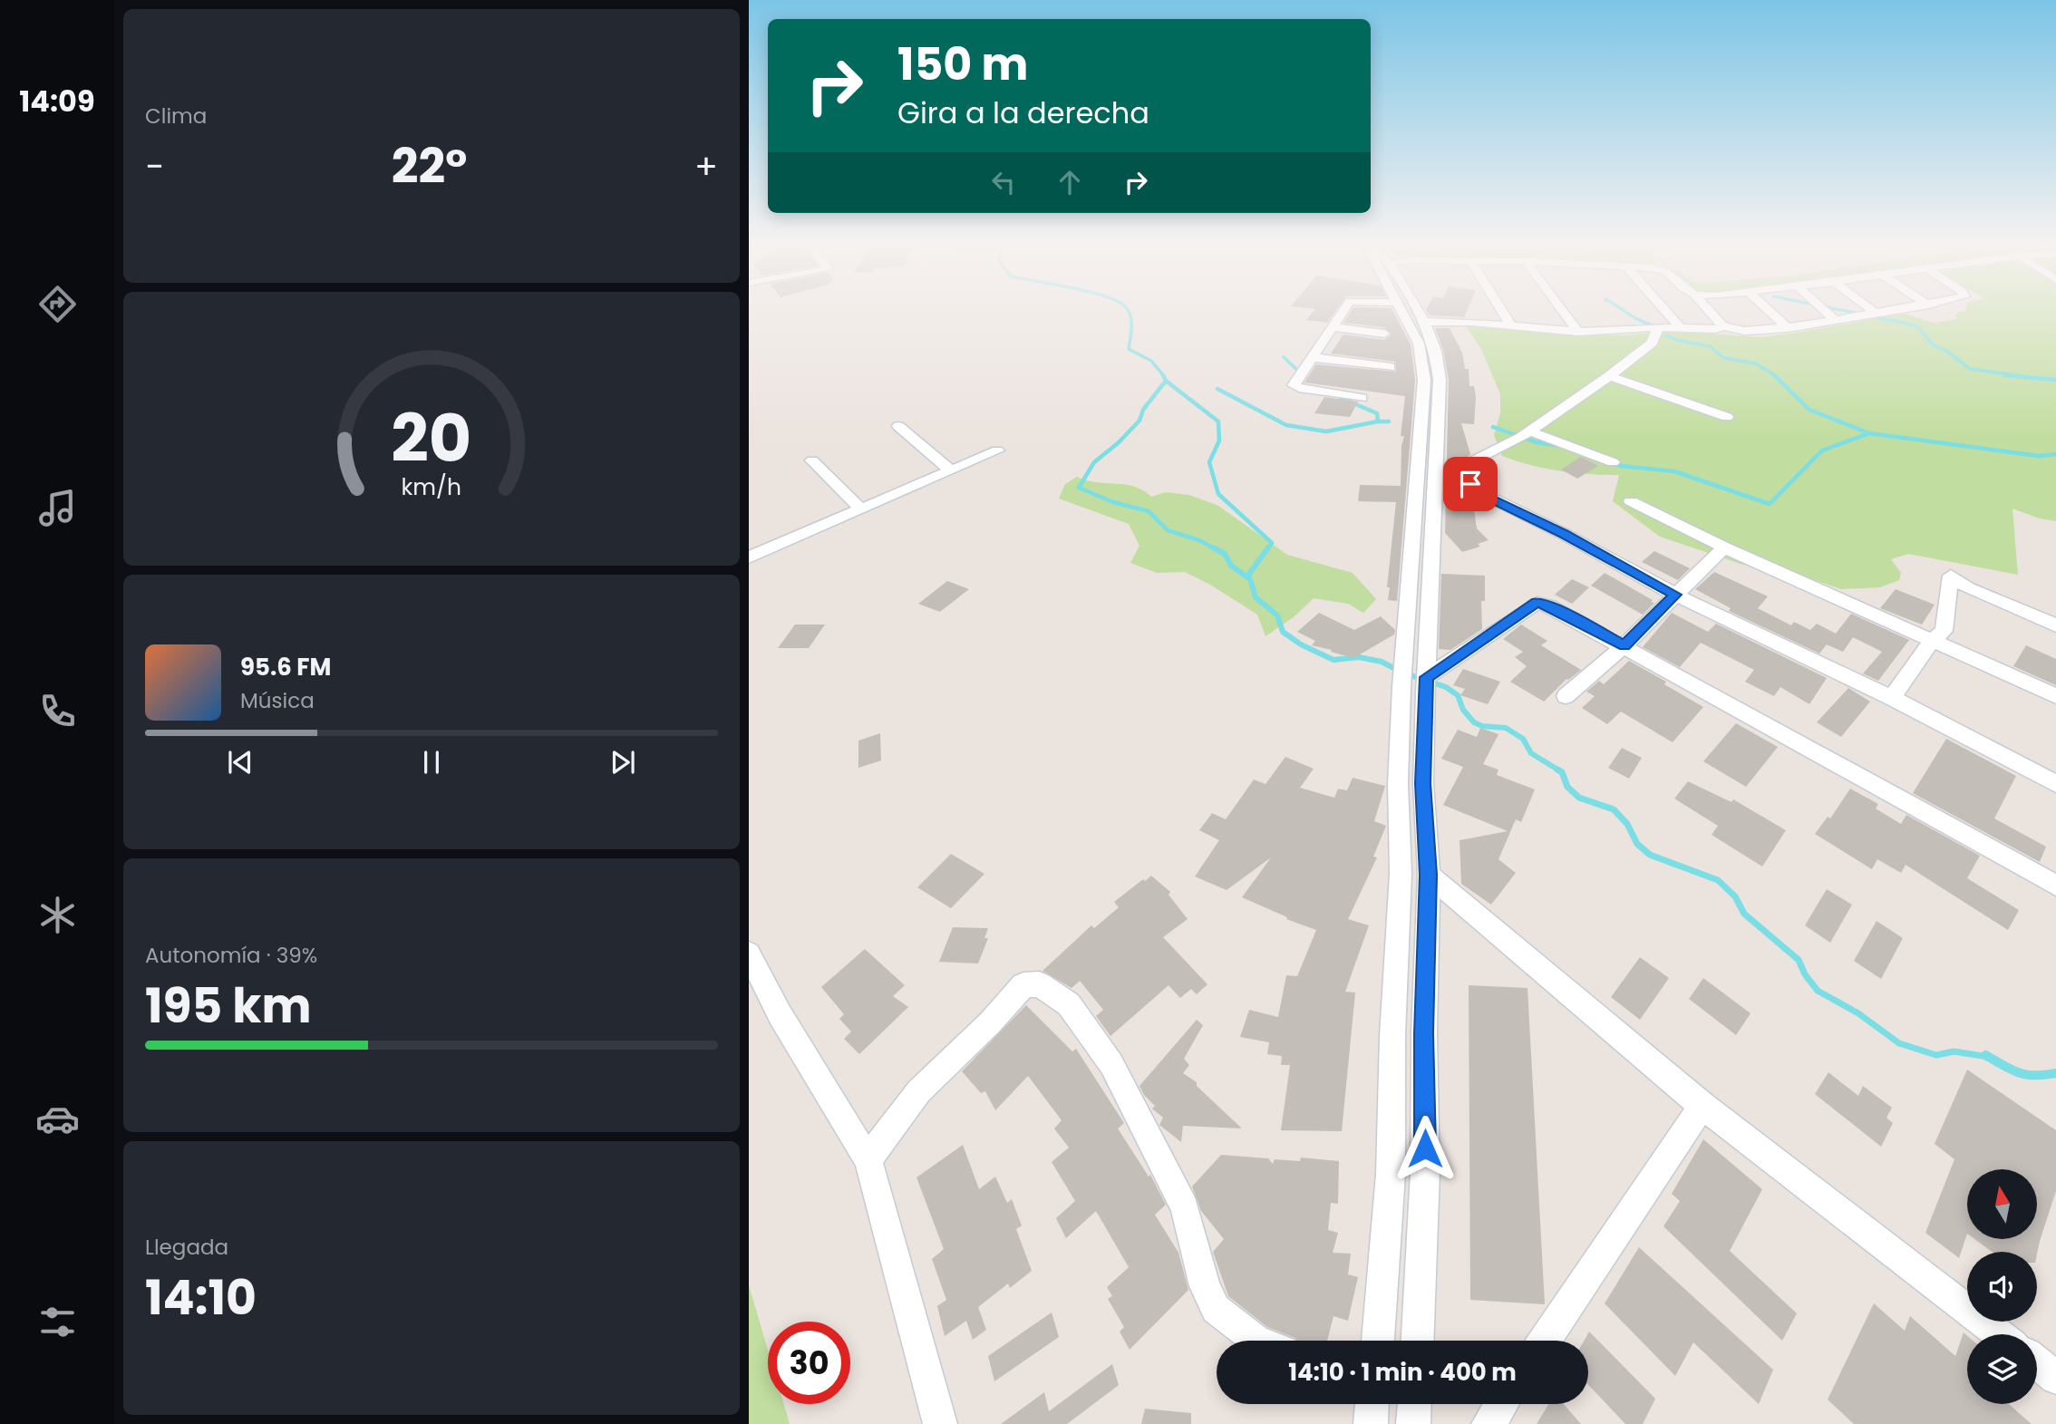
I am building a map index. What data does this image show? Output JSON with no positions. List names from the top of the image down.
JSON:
{
  "north": "top",
  "page": {
    "tabs": "14:09",
    "tile": [
      "Clima",
      ["Autonomía · 39%", "195 km"],
      ["Llegada", "14:10"]
    ],
    "turn": ["150 m", "Gira a la derecha"],
    "heat": ["−", "22°", "+"],
    "song": ["95.6 FM", "Música"],
    "limit": "30",
    "trip": "14:10 · 1 min · 400 m",
    "gauge": ["20", "km/h"]
  }
}
